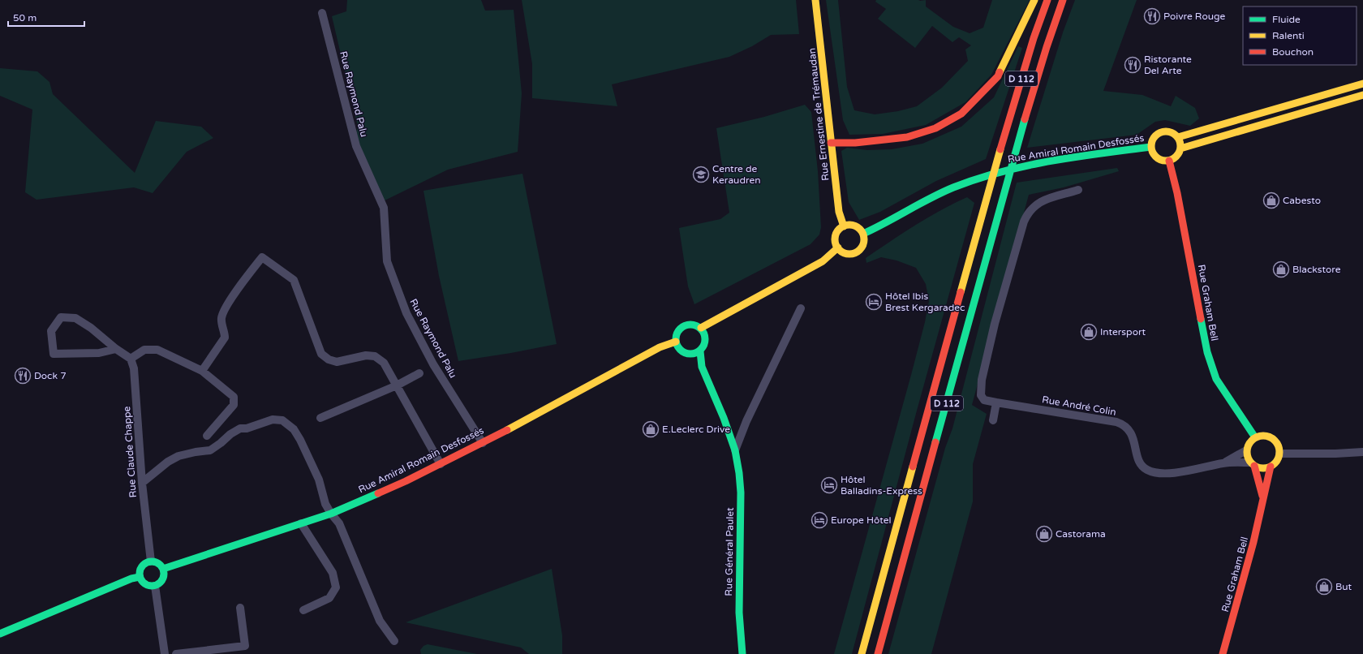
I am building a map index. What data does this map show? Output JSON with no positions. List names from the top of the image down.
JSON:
{
  "streets": {
    "main road": [
      "D 112",
      "Rue Ernestine de Trémaudan",
      "Rue Amiral Romain Desfossés",
      "Rue Graham Bell",
      "Rue Général Paulet"
    ],
    "street": ["Rue Raymond Palu", "Rue André Colin", "Rue Claude Chappe"]
  },
  "crossings": [
    ["Rue Raymond Palu", "Rue Amiral Romain Desfossés"],
    ["Rue Ernestine de Trémaudan", "Rue Amiral Romain Desfossés"],
    ["Rue Amiral Romain Desfossés", "Rue Graham Bell"],
    ["Rue Amiral Romain Desfossés", "Rue Claude Chappe"],
    ["Rue Amiral Romain Desfossés", "Rue Général Paulet"],
    ["Rue Graham Bell", "Rue André Colin"]
  ],
  "places": {
    "restaurant": ["Poivre Rouge", "Ristorante Del Arte", "Dock 7"],
    "school or university": ["Centre de Keraudren"],
    "shop": [
      "Cabesto",
      "Blackstore",
      "Intersport",
      "E.Leclerc Drive",
      "Castorama",
      "But"
    ],
    "hotel": ["Hôtel Ibis Brest Kergaradec", "Hôtel Balladins-Express", "Europe Hôtel"]
  },
  "legend": ["Fluide", "Ralenti", "Bouchon"],
  "scale_bar": "50 m"
}
